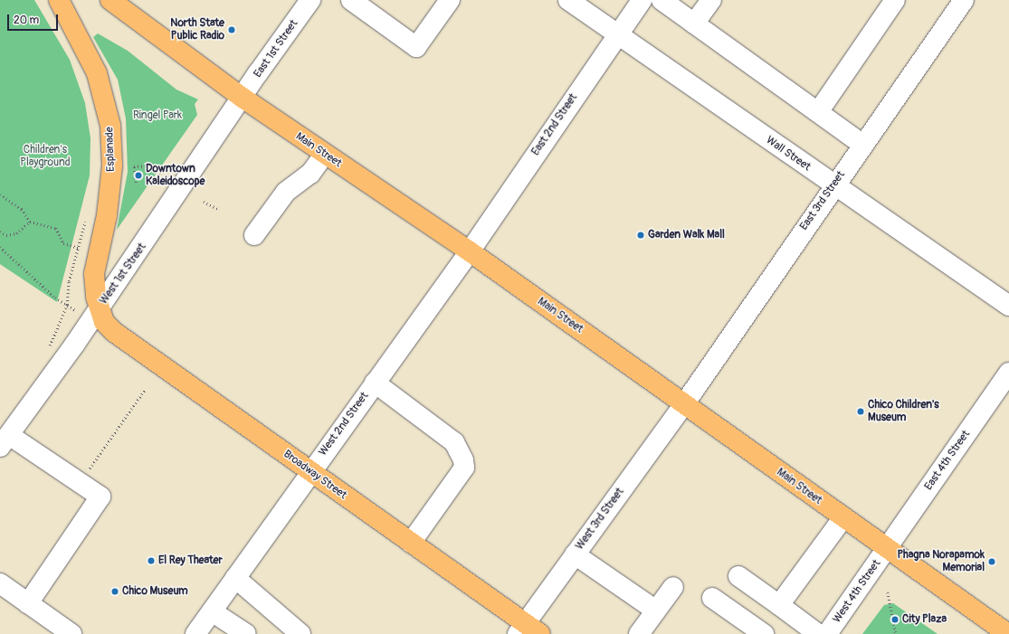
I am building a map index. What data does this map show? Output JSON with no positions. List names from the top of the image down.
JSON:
{
  "streets": {
    "main road": ["Esplanade", "Main Street", "Broadway Street"],
    "street": [
      "East 1st Street",
      "East 2nd Street",
      "Wall Street",
      "East 3rd Street",
      "West 1st Street",
      "West 2nd Street",
      "East 4th Street",
      "West 3rd Street",
      "West 4th Street"
    ]
  },
  "crossings": [
    ["East 1st Street", "Main Street"],
    ["East 1st Street", "West 1st Street"],
    ["East 2nd Street", "Main Street"],
    ["East 2nd Street", "Wall Street"],
    ["East 2nd Street", "West 2nd Street"],
    ["Esplanade", "West 1st Street"],
    ["Esplanade", "Broadway Street"],
    ["Main Street", "East 3rd Street"],
    ["Main Street", "West 1st Street"],
    ["Main Street", "West 2nd Street"],
    ["Main Street", "East 4th Street"],
    ["Main Street", "West 3rd Street"],
    ["Main Street", "West 4th Street"],
    ["Wall Street", "East 3rd Street"],
    ["East 3rd Street", "West 3rd Street"],
    ["West 1st Street", "Broadway Street"],
    ["West 2nd Street", "Broadway Street"],
    ["East 4th Street", "West 4th Street"],
    ["Broadway Street", "West 3rd Street"]
  ],
  "parks": ["Ringel Park", "Children's Playground"],
  "places": [
    "North State Public Radio",
    "Downtown Kaleidoscope",
    "Garden Walk Mall",
    "Chico Children's Museum",
    "El Rey Theater",
    "Phagna Norapamok Memorial",
    "Chico Museum",
    "City Plaza"
  ],
  "scale_bar": "20 m"
}
